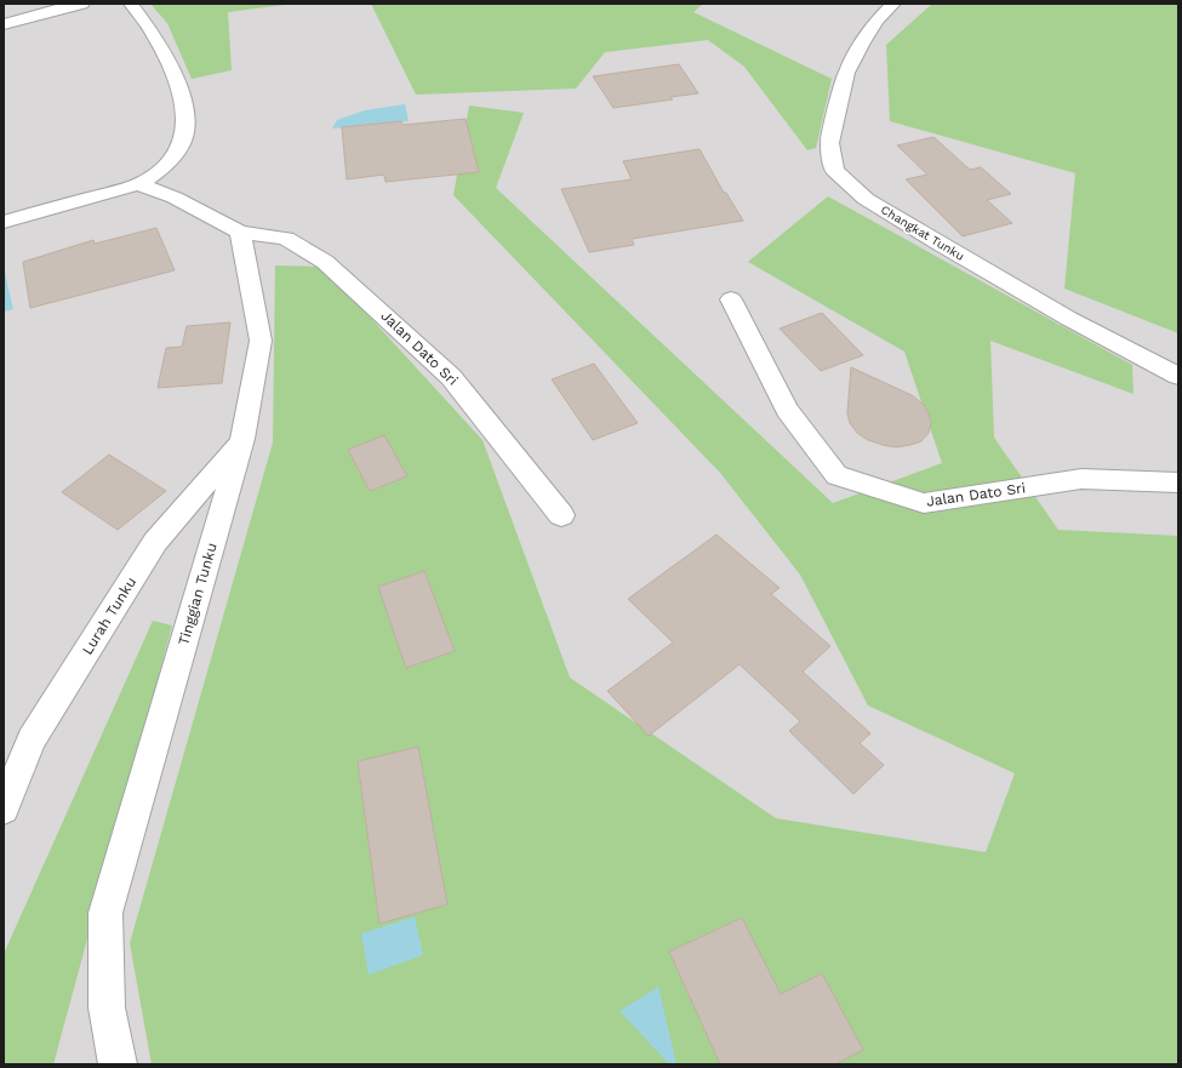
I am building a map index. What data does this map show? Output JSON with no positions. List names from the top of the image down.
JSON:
{
  "streets": {
    "street": [
      "Changkat Tunku",
      "Jalan Dato Sri",
      "Tinggian Tunku",
      "Lurah Tunku"
    ]
  },
  "crossings": [
    ["Jalan Dato Sri", "Tinggian Tunku"],
    ["Tinggian Tunku", "Lurah Tunku"]
  ]
}
